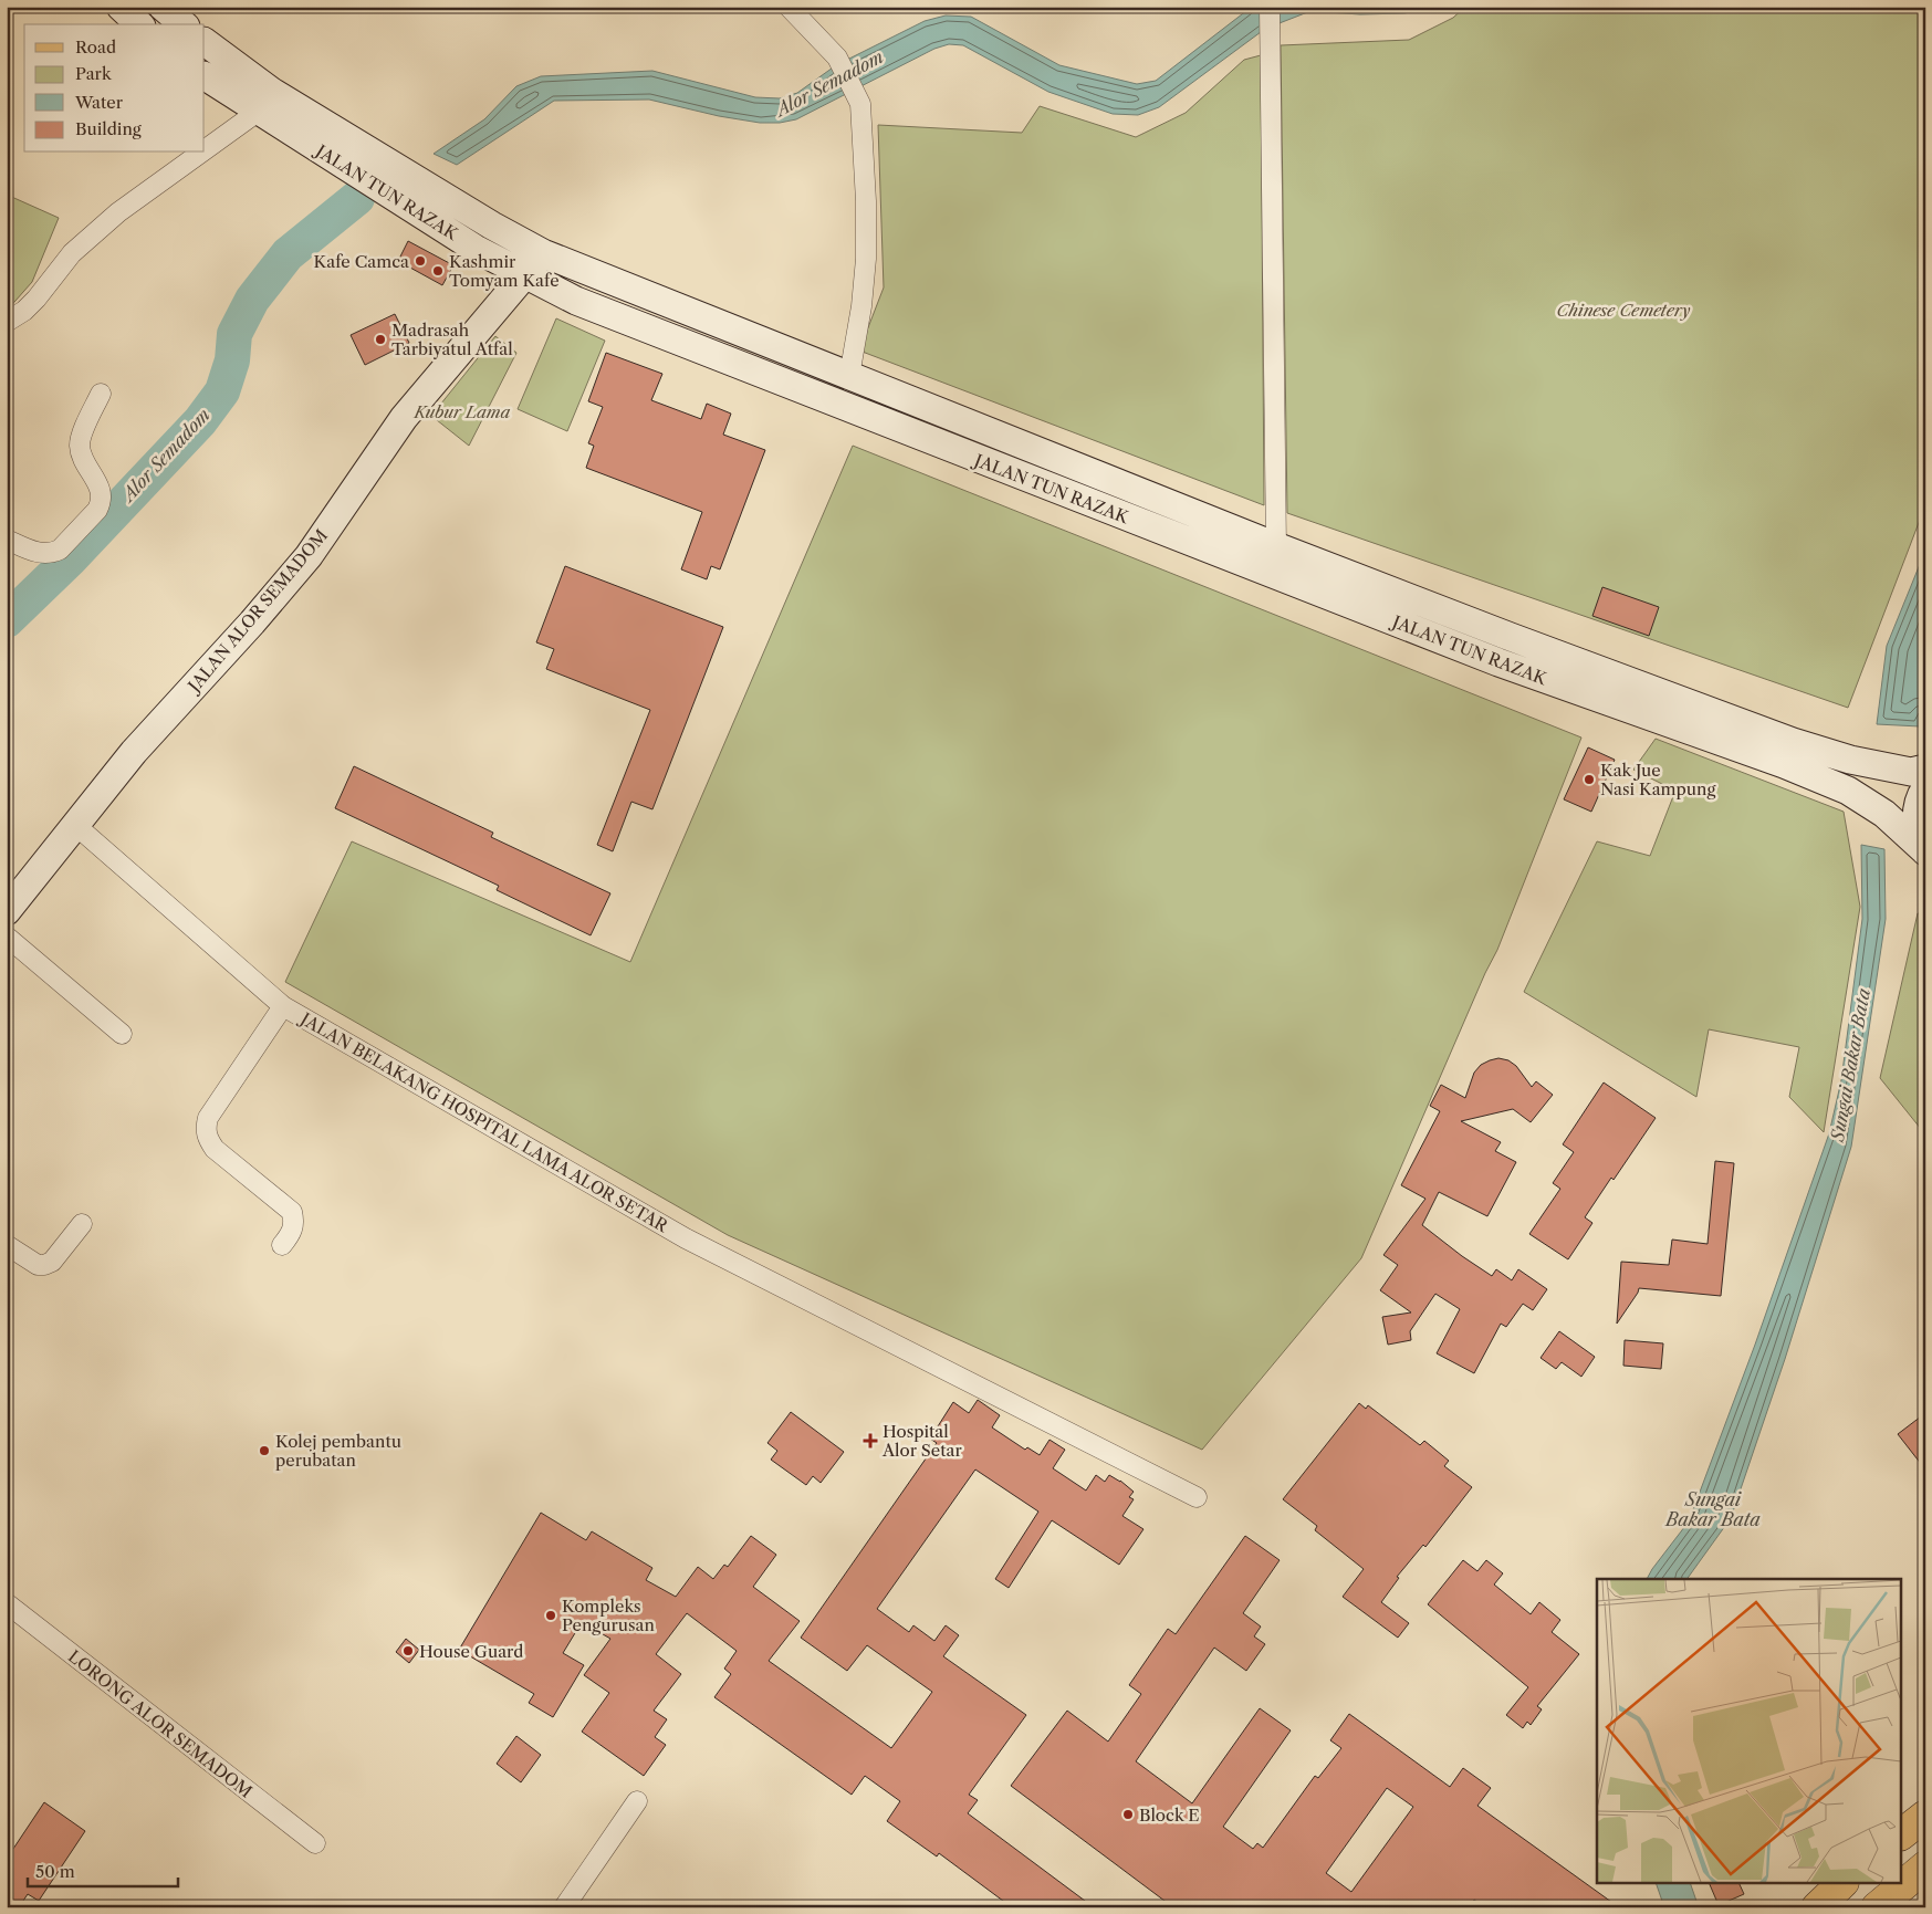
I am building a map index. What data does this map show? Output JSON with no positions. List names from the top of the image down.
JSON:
{
  "streets": {
    "main road": ["JALAN TUN RAZAK", "JALAN ALOR SEMADOM"],
    "street": ["JALAN BELAKANG HOSPITAL LAMA ALOR SETAR", "LORONG ALOR SEMADOM"]
  },
  "crossings": [
    ["JALAN TUN RAZAK", "JALAN ALOR SEMADOM"],
    ["JALAN ALOR SEMADOM", "JALAN BELAKANG HOSPITAL LAMA ALOR SETAR"]
  ],
  "water": ["Alor Semadom", "Sungai Bakar Bata"],
  "parks": ["Chinese Cemetery", "Kubur Lama"],
  "places": {
    "other": [
      "Kafe Camca",
      "Kashmir Tomyam Kafe",
      "Madrasah Tarbiyatul Atfal",
      "Kak Jue Nasi Kampung",
      "Kolej pembantu perubatan",
      "Kompleks Pengurusan",
      "House Guard",
      "Block E"
    ],
    "health": ["Hospital Alor Setar"]
  },
  "legend": [
    "Road",
    "Park",
    "Water",
    "Building"
  ],
  "scale_bar": "50 m"
}
